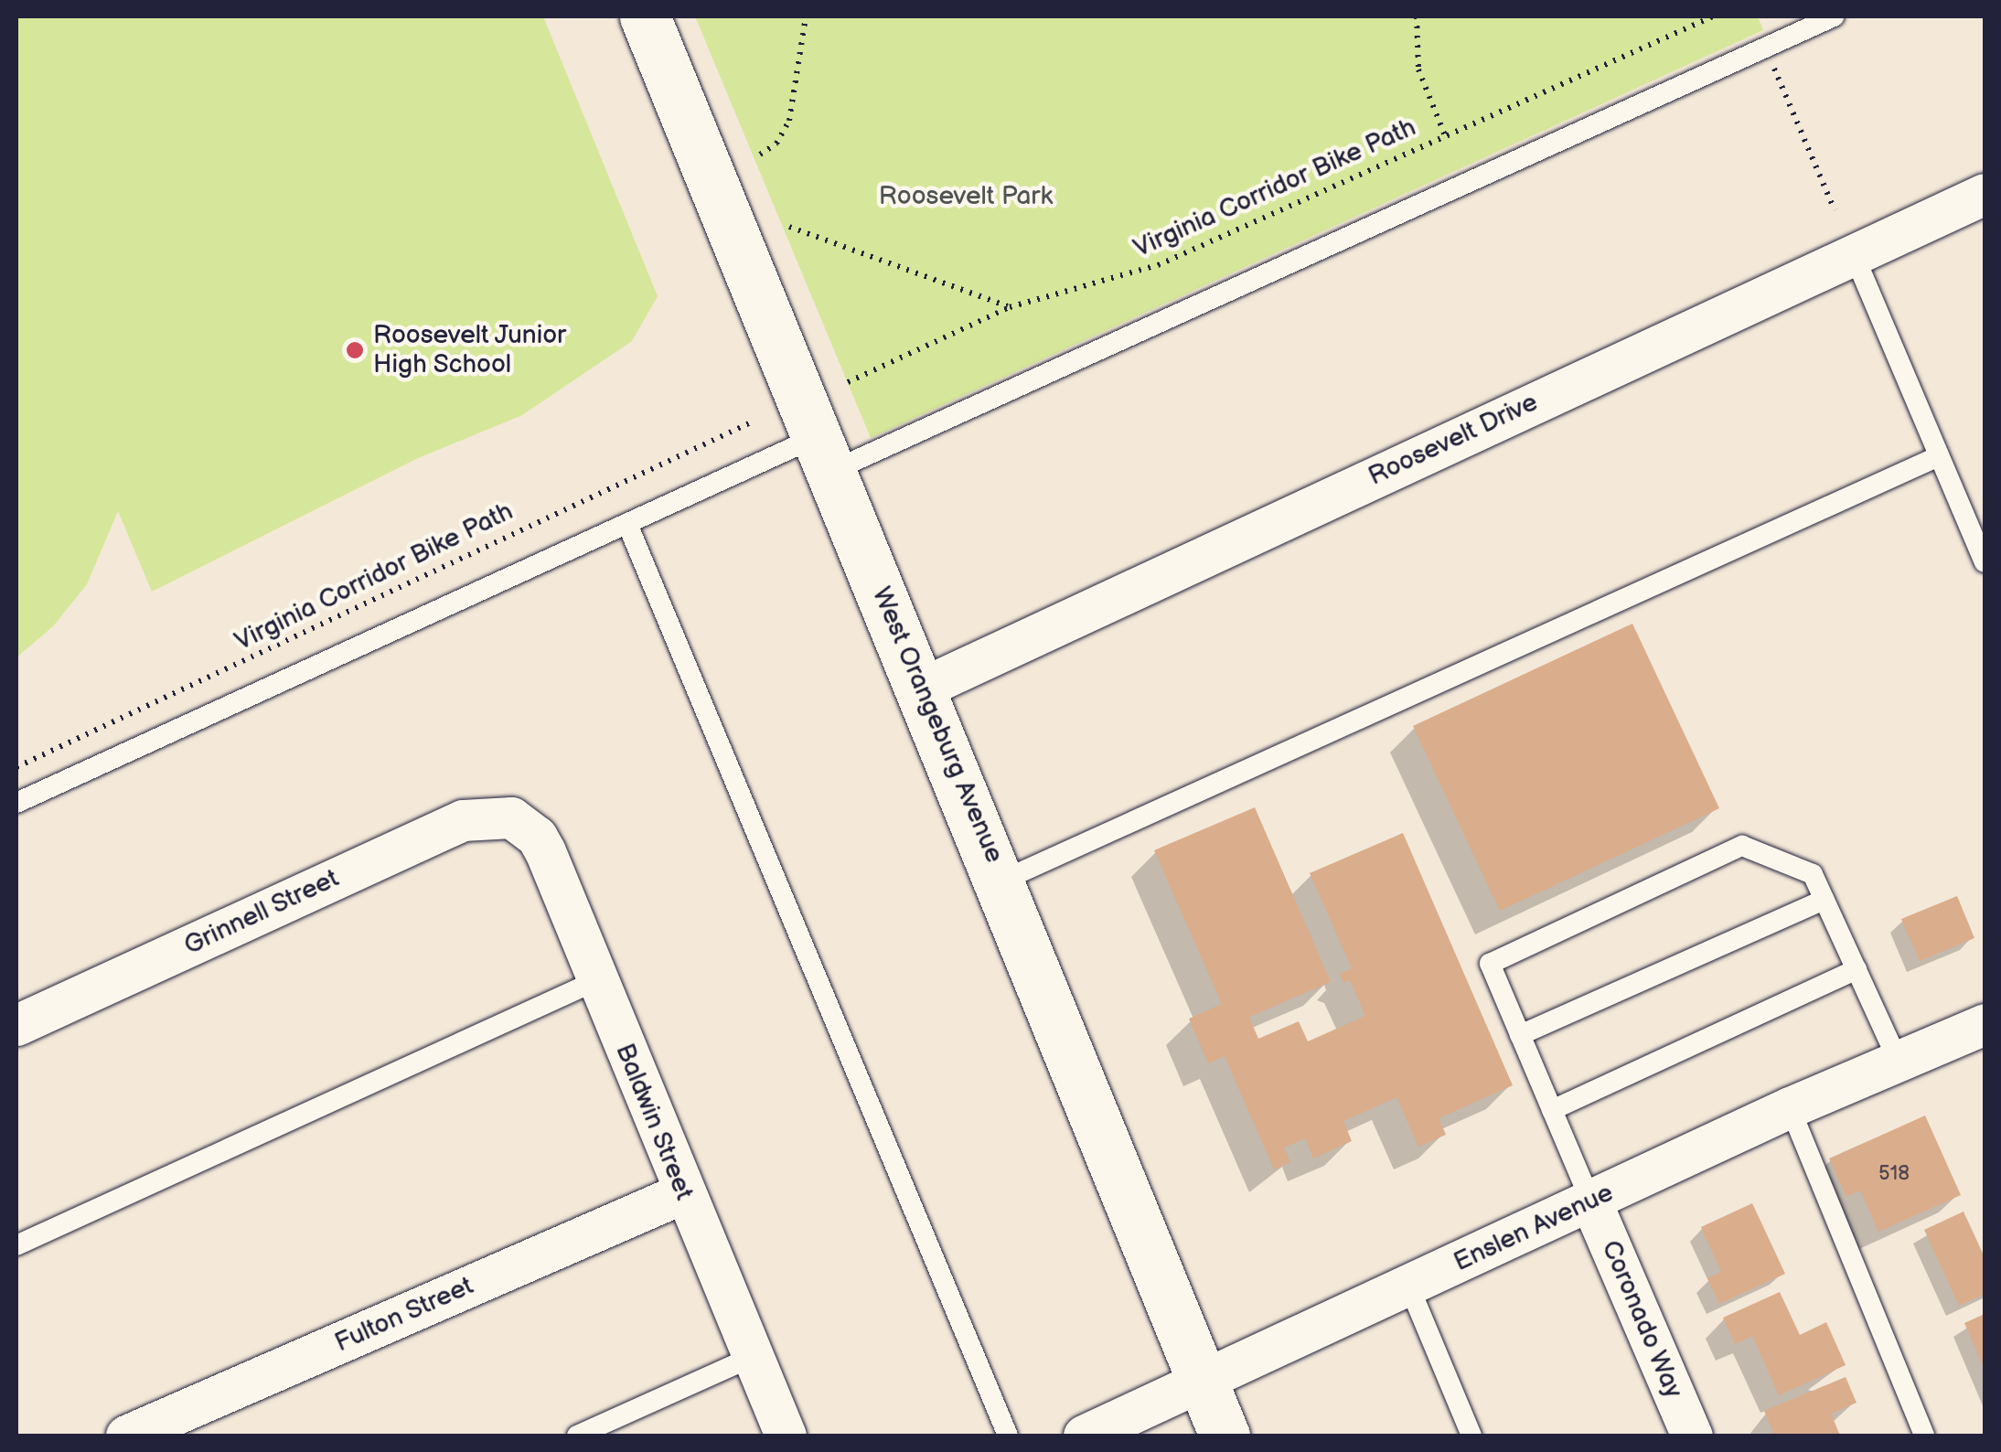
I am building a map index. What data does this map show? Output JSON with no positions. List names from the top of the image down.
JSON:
{
  "streets": {
    "street": [
      "Roosevelt Drive",
      "West Orangeburg Avenue",
      "Grinnell Street",
      "Baldwin Street",
      "Enslen Avenue",
      "Fulton Street",
      "Coronado Way"
    ],
    "path": ["Virginia Corridor Bike Path"]
  },
  "crossings": [
    ["Roosevelt Drive", "West Orangeburg Avenue"],
    ["West Orangeburg Avenue", "Enslen Avenue"],
    ["Grinnell Street", "Baldwin Street"],
    ["Baldwin Street", "Fulton Street"],
    ["Enslen Avenue", "Coronado Way"]
  ],
  "parks": ["Roosevelt Park"],
  "places": ["Roosevelt Junior High School"],
  "house_numbers": ["518"]
}
